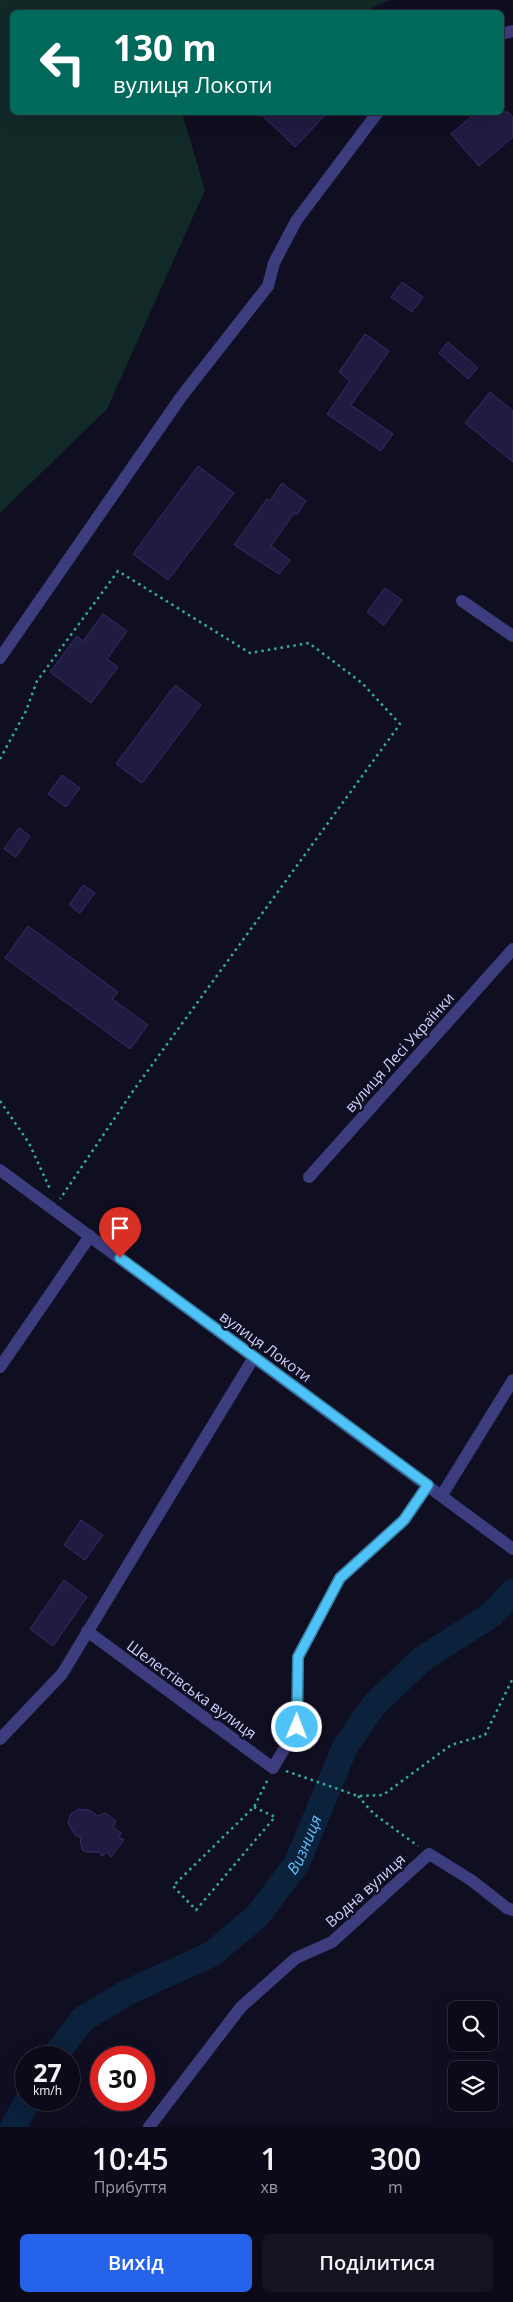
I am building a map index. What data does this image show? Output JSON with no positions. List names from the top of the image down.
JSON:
{
  "streets": {
    "street": [
      "вулиця Лесі Українки",
      "вулиця Локоти",
      "Шелестівська вулиця",
      "Водна вулиця"
    ]
  },
  "crossings": [
    ["вулиця Локоти", "Шелестівська вулиця"]
  ],
  "water": ["Визниця"],
  "page": {
    "turn": ["130 m", "вулиця Локоти"],
    "speed": "27 km/h",
    "limit": "30",
    "eta": [
      "10:45",
      "Прибуття",
      "1",
      "хв",
      "300",
      "m"
    ],
    "buttons": ["Вихід", "Поділитися"]
  }
}
